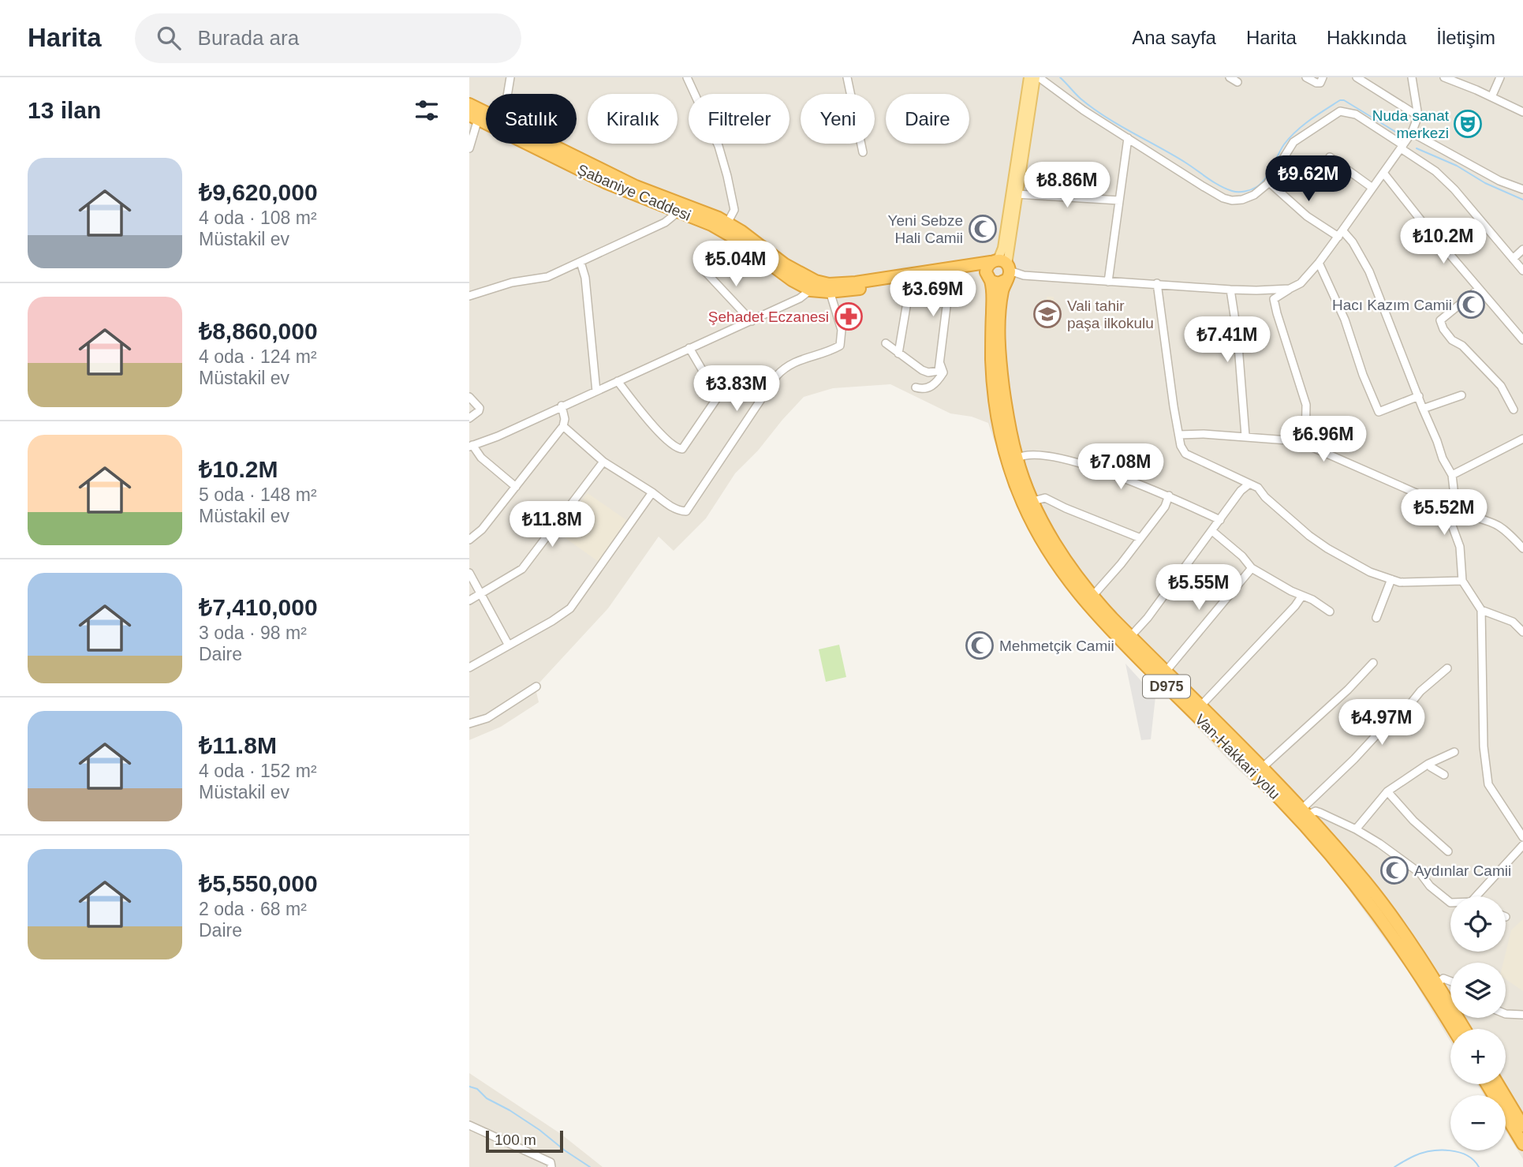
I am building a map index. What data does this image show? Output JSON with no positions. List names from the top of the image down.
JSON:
{
  "streets": {
    "highway": ["Şabaniye Caddesi", "D975", "Van-Hakkari yolu"]
  },
  "crossings": [
    ["Şabaniye Caddesi", "D975"],
    ["Şabaniye Caddesi", "Van-Hakkari yolu"],
    ["D975", "Van-Hakkari yolu"]
  ],
  "places": {
    "theatre": ["Nuda sanat merkezi"],
    "mosque": [
      "Yeni Sebze Hali Camii",
      "Hacı Kazım Camii",
      "Mehmetçik Camii",
      "Aydınlar Camii"
    ],
    "school or university": ["Vali tahir paşa ilkokulu"],
    "pharmacy": ["Şehadet Eczanesi"]
  },
  "scale_bar": "100 m",
  "page": {
    "header": "Harita",
    "search": "Burada ara",
    "nav": [
      "Ana sayfa",
      "Harita",
      "Hakkında",
      "İletişim"
    ],
    "heading": "13 ilan",
    "chip": [
      "Satılık",
      "Kiralık",
      "Filtreler",
      "Yeni",
      "Daire"
    ],
    "list": [
      {
        "name": "₺9,620,000",
        "note": "4 oda · 108 m² · Müstakil ev"
      },
      {
        "name": "₺8,860,000",
        "note": "4 oda · 124 m² · Müstakil ev"
      },
      {
        "name": "₺10.2M",
        "note": "5 oda · 148 m² · Müstakil ev"
      },
      {
        "name": "₺7,410,000",
        "note": "3 oda · 98 m² · Daire"
      },
      {
        "name": "₺11.8M",
        "note": "4 oda · 152 m² · Müstakil ev"
      },
      {
        "name": "₺5,550,000",
        "note": "2 oda · 68 m² · Daire"
      }
    ],
    "price": [
      "₺9.62M",
      "₺8.86M",
      "₺10.2M",
      "₺5.04M",
      "₺3.69M",
      "₺7.41M",
      "₺3.83M",
      "₺6.96M",
      "₺7.08M",
      "₺5.52M",
      "₺11.8M",
      "₺5.55M",
      "₺4.97M"
    ],
    "map_buttons": ["+", "−"],
    "scale": "100 m"
  }
}
